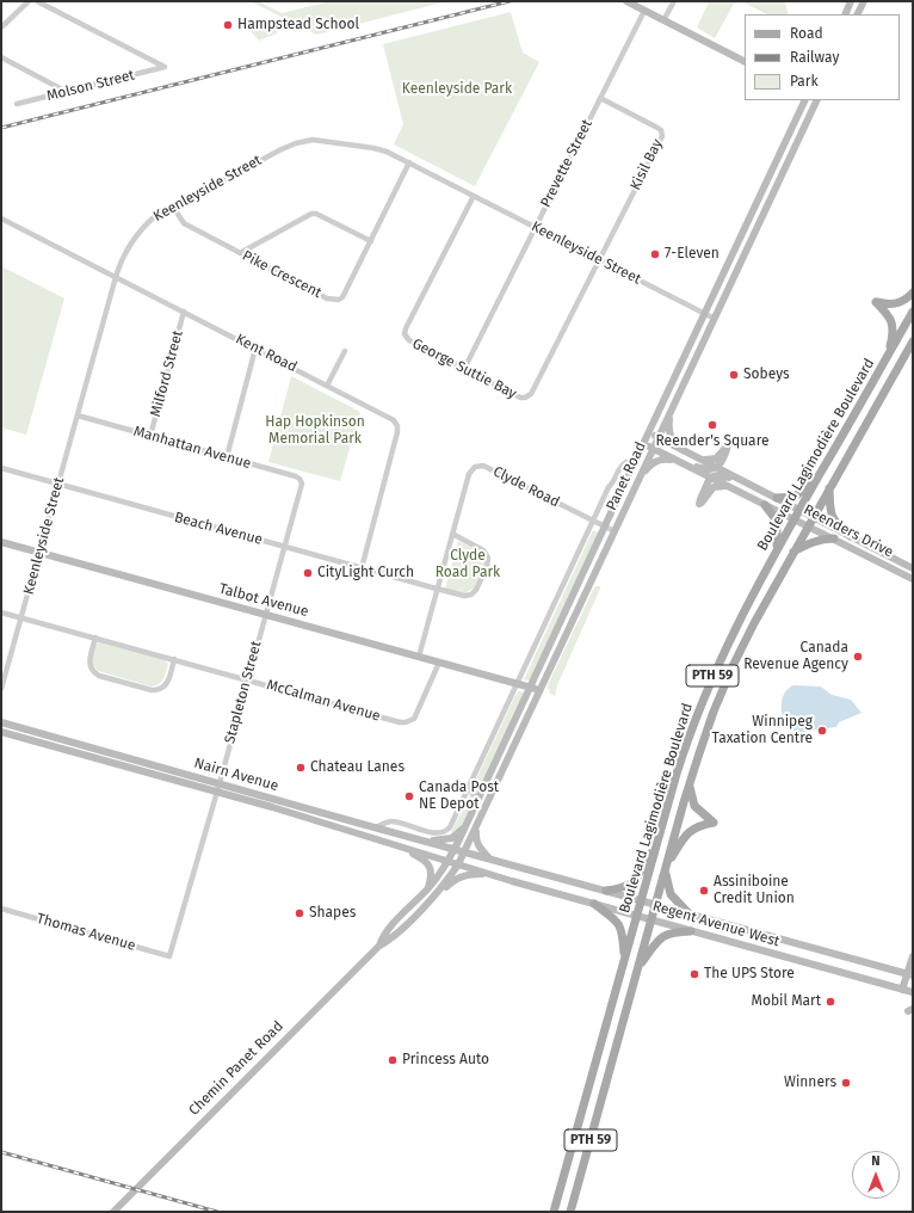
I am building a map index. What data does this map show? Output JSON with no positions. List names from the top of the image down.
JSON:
{
  "streets": {
    "main road": ["Boulevard Lagimodière Boulevard", "PTH 59"],
    "street": [
      "Molson Street",
      "Prevette Street",
      "Kisil Bay",
      "Keenleyside Street",
      "Pike Crescent",
      "Kent Road",
      "George Suttie Bay",
      "Milford Street",
      "Manhattan Avenue",
      "Panet Road",
      "Clyde Road",
      "Beach Avenue",
      "Reenders Drive",
      "Talbot Avenue",
      "Stapleton Street",
      "McCalman Avenue",
      "Nairn Avenue",
      "Regent Avenue West",
      "Thomas Avenue",
      "Chemin Panet Road"
    ]
  },
  "crossings": [
    ["Prevette Street", "Kisil Bay"],
    ["Prevette Street", "Keenleyside Street"],
    ["Prevette Street", "George Suttie Bay"],
    ["Kisil Bay", "Keenleyside Street"],
    ["Kisil Bay", "George Suttie Bay"],
    ["Keenleyside Street", "Pike Crescent"],
    ["Keenleyside Street", "Kent Road"],
    ["Keenleyside Street", "George Suttie Bay"],
    ["Keenleyside Street", "Manhattan Avenue"],
    ["Keenleyside Street", "Panet Road"],
    ["Keenleyside Street", "Beach Avenue"],
    ["Keenleyside Street", "Talbot Avenue"],
    ["Keenleyside Street", "McCalman Avenue"],
    ["Kent Road", "Milford Street"],
    ["Kent Road", "Beach Avenue"],
    ["Milford Street", "Manhattan Avenue"],
    ["Manhattan Avenue", "Stapleton Street"],
    ["Boulevard Lagimodière Boulevard", "Reenders Drive"],
    ["Boulevard Lagimodière Boulevard", "Regent Avenue West"],
    ["Panet Road", "Clyde Road"],
    ["Panet Road", "Reenders Drive"],
    ["Panet Road", "Talbot Avenue"],
    ["Panet Road", "Nairn Avenue"],
    ["Panet Road", "Regent Avenue West"],
    ["Panet Road", "Chemin Panet Road"],
    ["Clyde Road", "Beach Avenue"],
    ["Clyde Road", "Talbot Avenue"],
    ["Beach Avenue", "Stapleton Street"],
    ["Talbot Avenue", "Stapleton Street"],
    ["Talbot Avenue", "McCalman Avenue"],
    ["Stapleton Street", "McCalman Avenue"],
    ["Stapleton Street", "Nairn Avenue"],
    ["Stapleton Street", "Thomas Avenue"],
    ["Nairn Avenue", "Regent Avenue West"],
    ["Nairn Avenue", "Chemin Panet Road"],
    ["Regent Avenue West", "Chemin Panet Road"]
  ],
  "parks": ["Keenleyside Park", "Hap Hopkinson Memorial Park", "Clyde Road Park"],
  "places": [
    "Hampstead School",
    "7-Eleven",
    "Sobeys",
    "Reender's Square",
    "CityLight Curch",
    "Canada Revenue Agency",
    "Winnipeg Taxation Centre",
    "Chateau Lanes",
    "Canada Post NE Depot",
    "Assiniboine Credit Union",
    "Shapes",
    "The UPS Store",
    "Mobil Mart",
    "Princess Auto",
    "Winners"
  ],
  "legend": ["Road", "Railway", "Park"],
  "north": "top"
}
